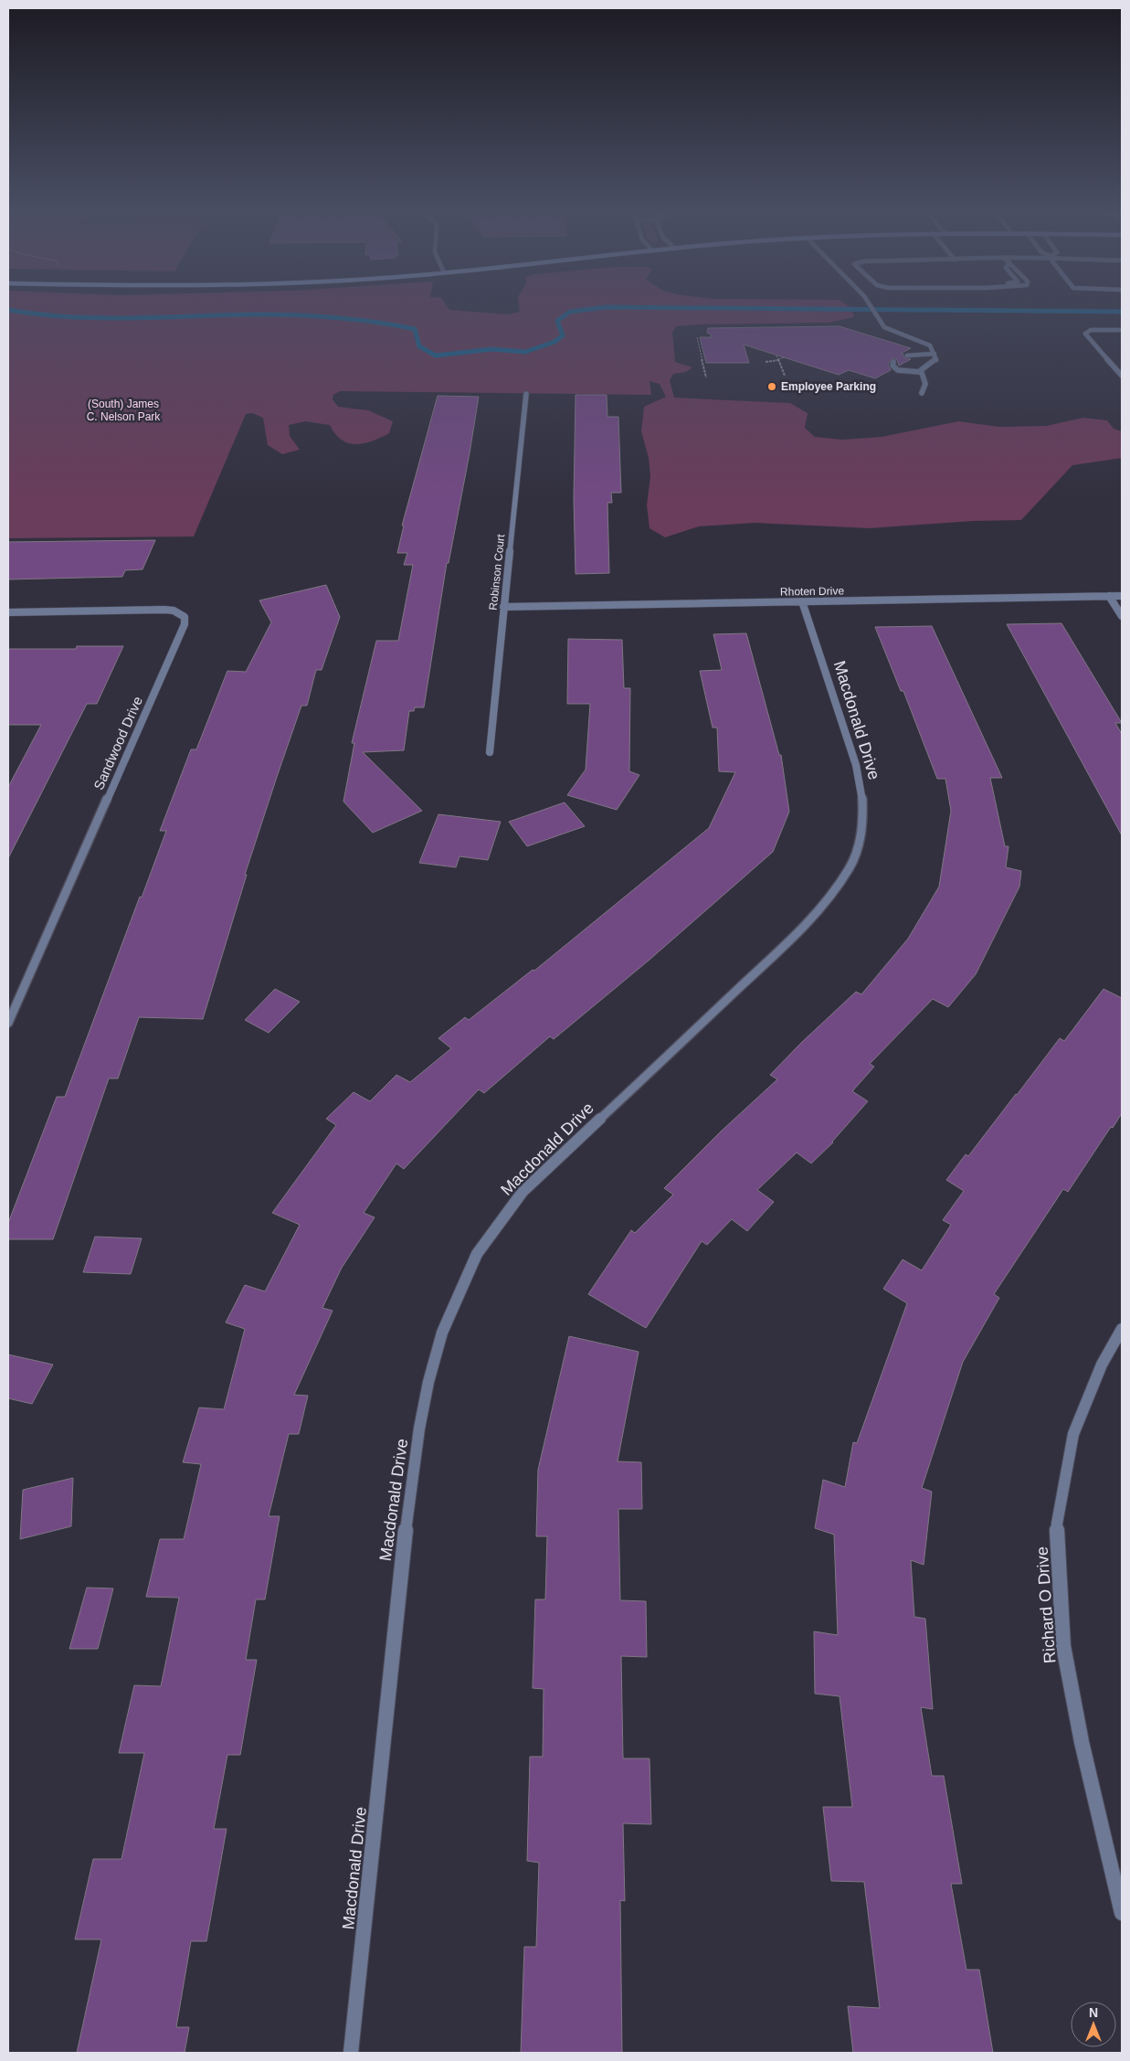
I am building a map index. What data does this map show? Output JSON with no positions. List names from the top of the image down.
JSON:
{
  "streets": {
    "street": [
      "Robinson Court",
      "Rhoten Drive",
      "Macdonald Drive",
      "Sandwood Drive",
      "Richard O Drive"
    ]
  },
  "crossings": [
    ["Robinson Court", "Rhoten Drive"],
    ["Rhoten Drive", "Macdonald Drive"]
  ],
  "parks": ["(South) James C. Nelson Park"],
  "places": ["Employee Parking"],
  "north": "top"
}
